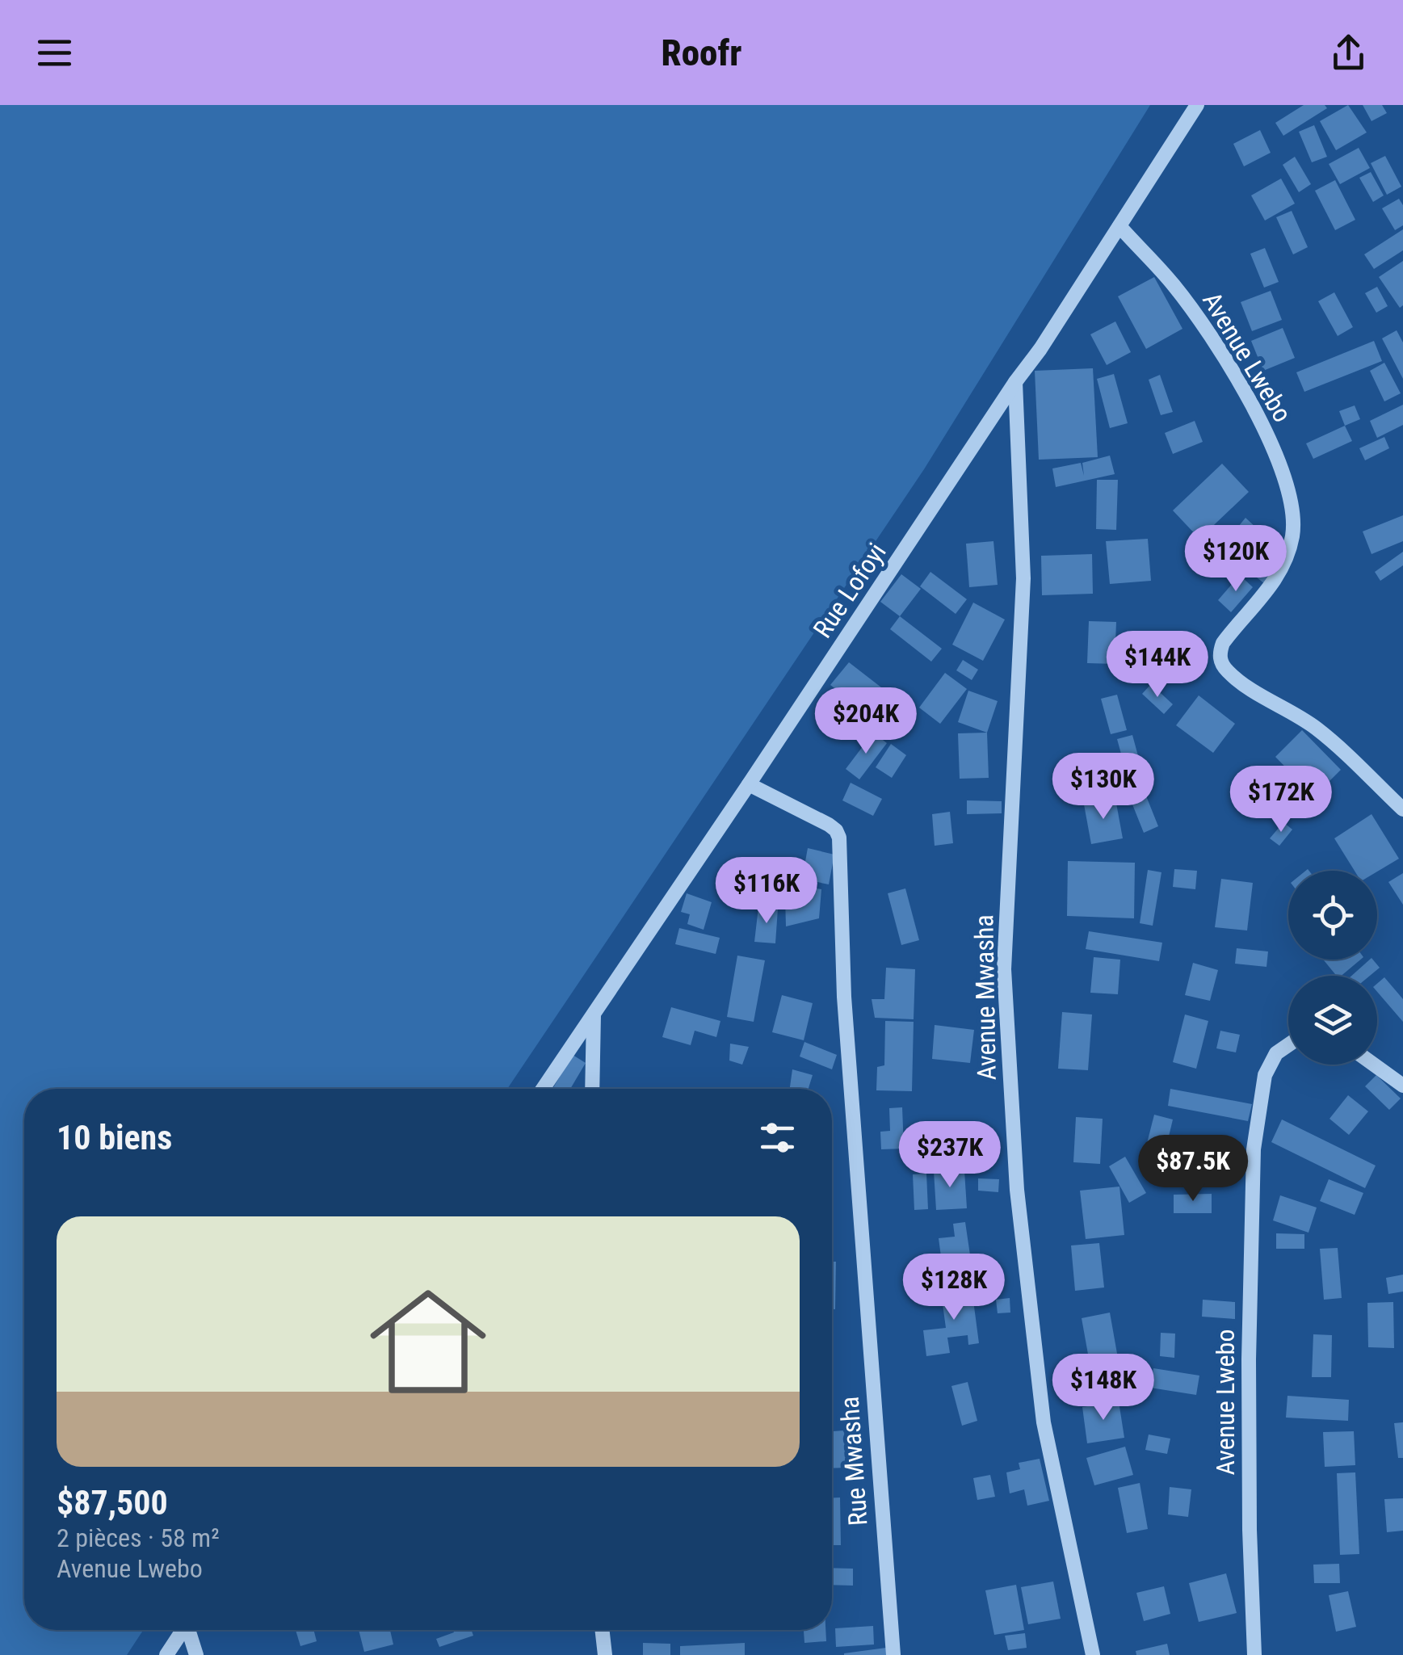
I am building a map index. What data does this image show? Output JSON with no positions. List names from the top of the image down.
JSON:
{
  "streets": {
    "street": [
      "Avenue Lwebo",
      "Rue Lofoyi",
      "Avenue Mwasha",
      "Rue Mwasha"
    ]
  },
  "crossings": [
    ["Avenue Lwebo", "Rue Lofoyi"],
    ["Rue Lofoyi", "Avenue Mwasha"],
    ["Rue Lofoyi", "Rue Mwasha"]
  ],
  "page": {
    "header": "Roofr",
    "price": [
      "$120K",
      "$144K",
      "$204K",
      "$130K",
      "$172K",
      "$116K",
      "$237K",
      "$87.5K",
      "$128K",
      "$148K"
    ],
    "heading": "10 biens",
    "list": [
      {
        "name": "$87,500",
        "note": "2 pièces · 58 m² · Avenue Lwebo"
      }
    ]
  }
}
